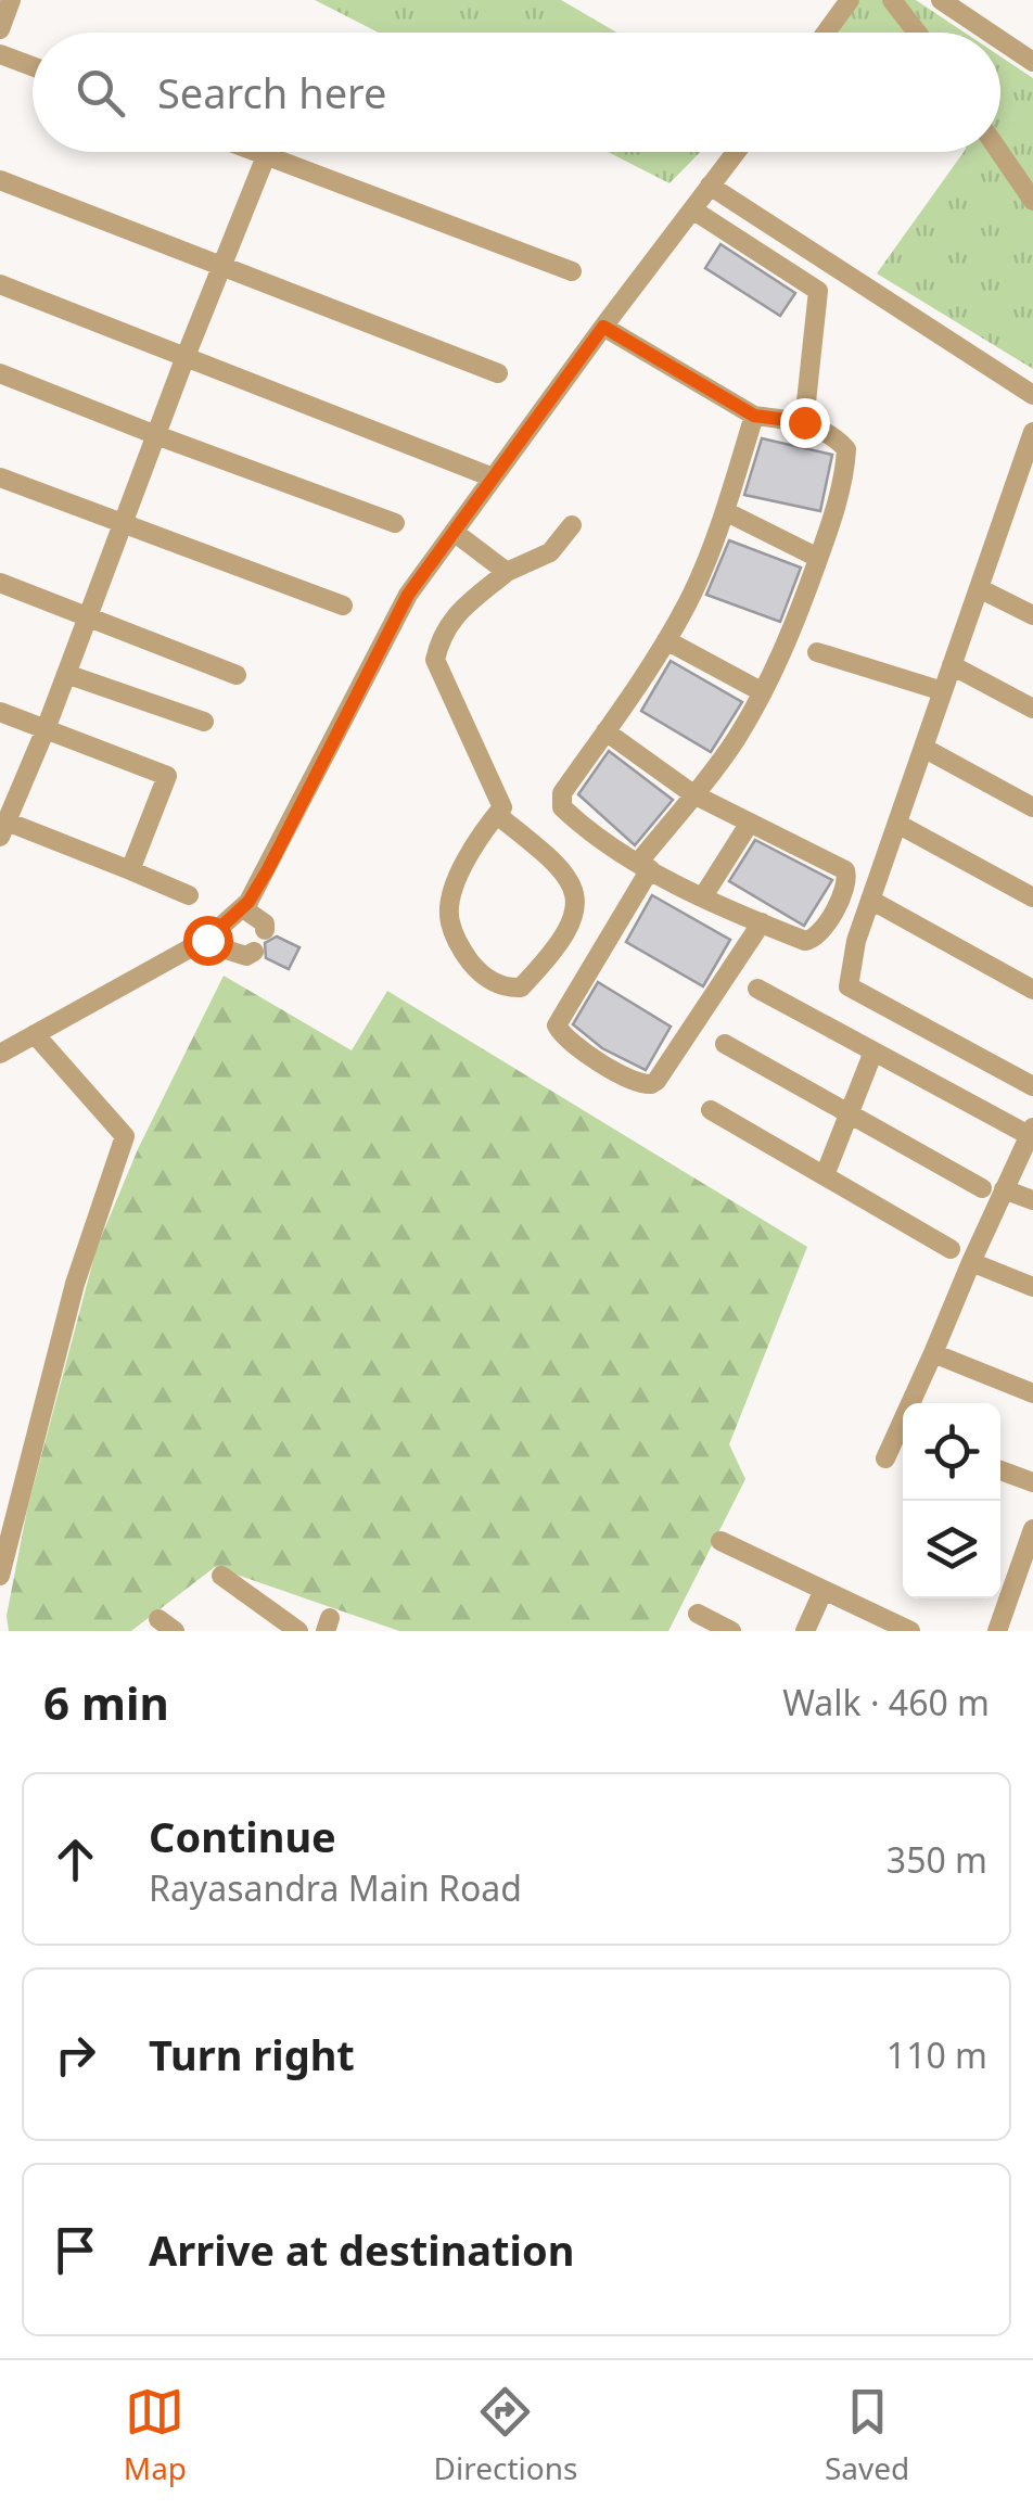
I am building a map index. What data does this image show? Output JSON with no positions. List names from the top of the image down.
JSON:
{
  "page": {
    "search": "Search here",
    "heading": ["6 min", "Walk · 460 m"],
    "list": [
      ["Continue", "Rayasandra Main Road", "350 m"],
      ["Turn right", "110 m"],
      "Arrive at destination"
    ],
    "nav": ["Map", "Directions", "Saved"]
  }
}
